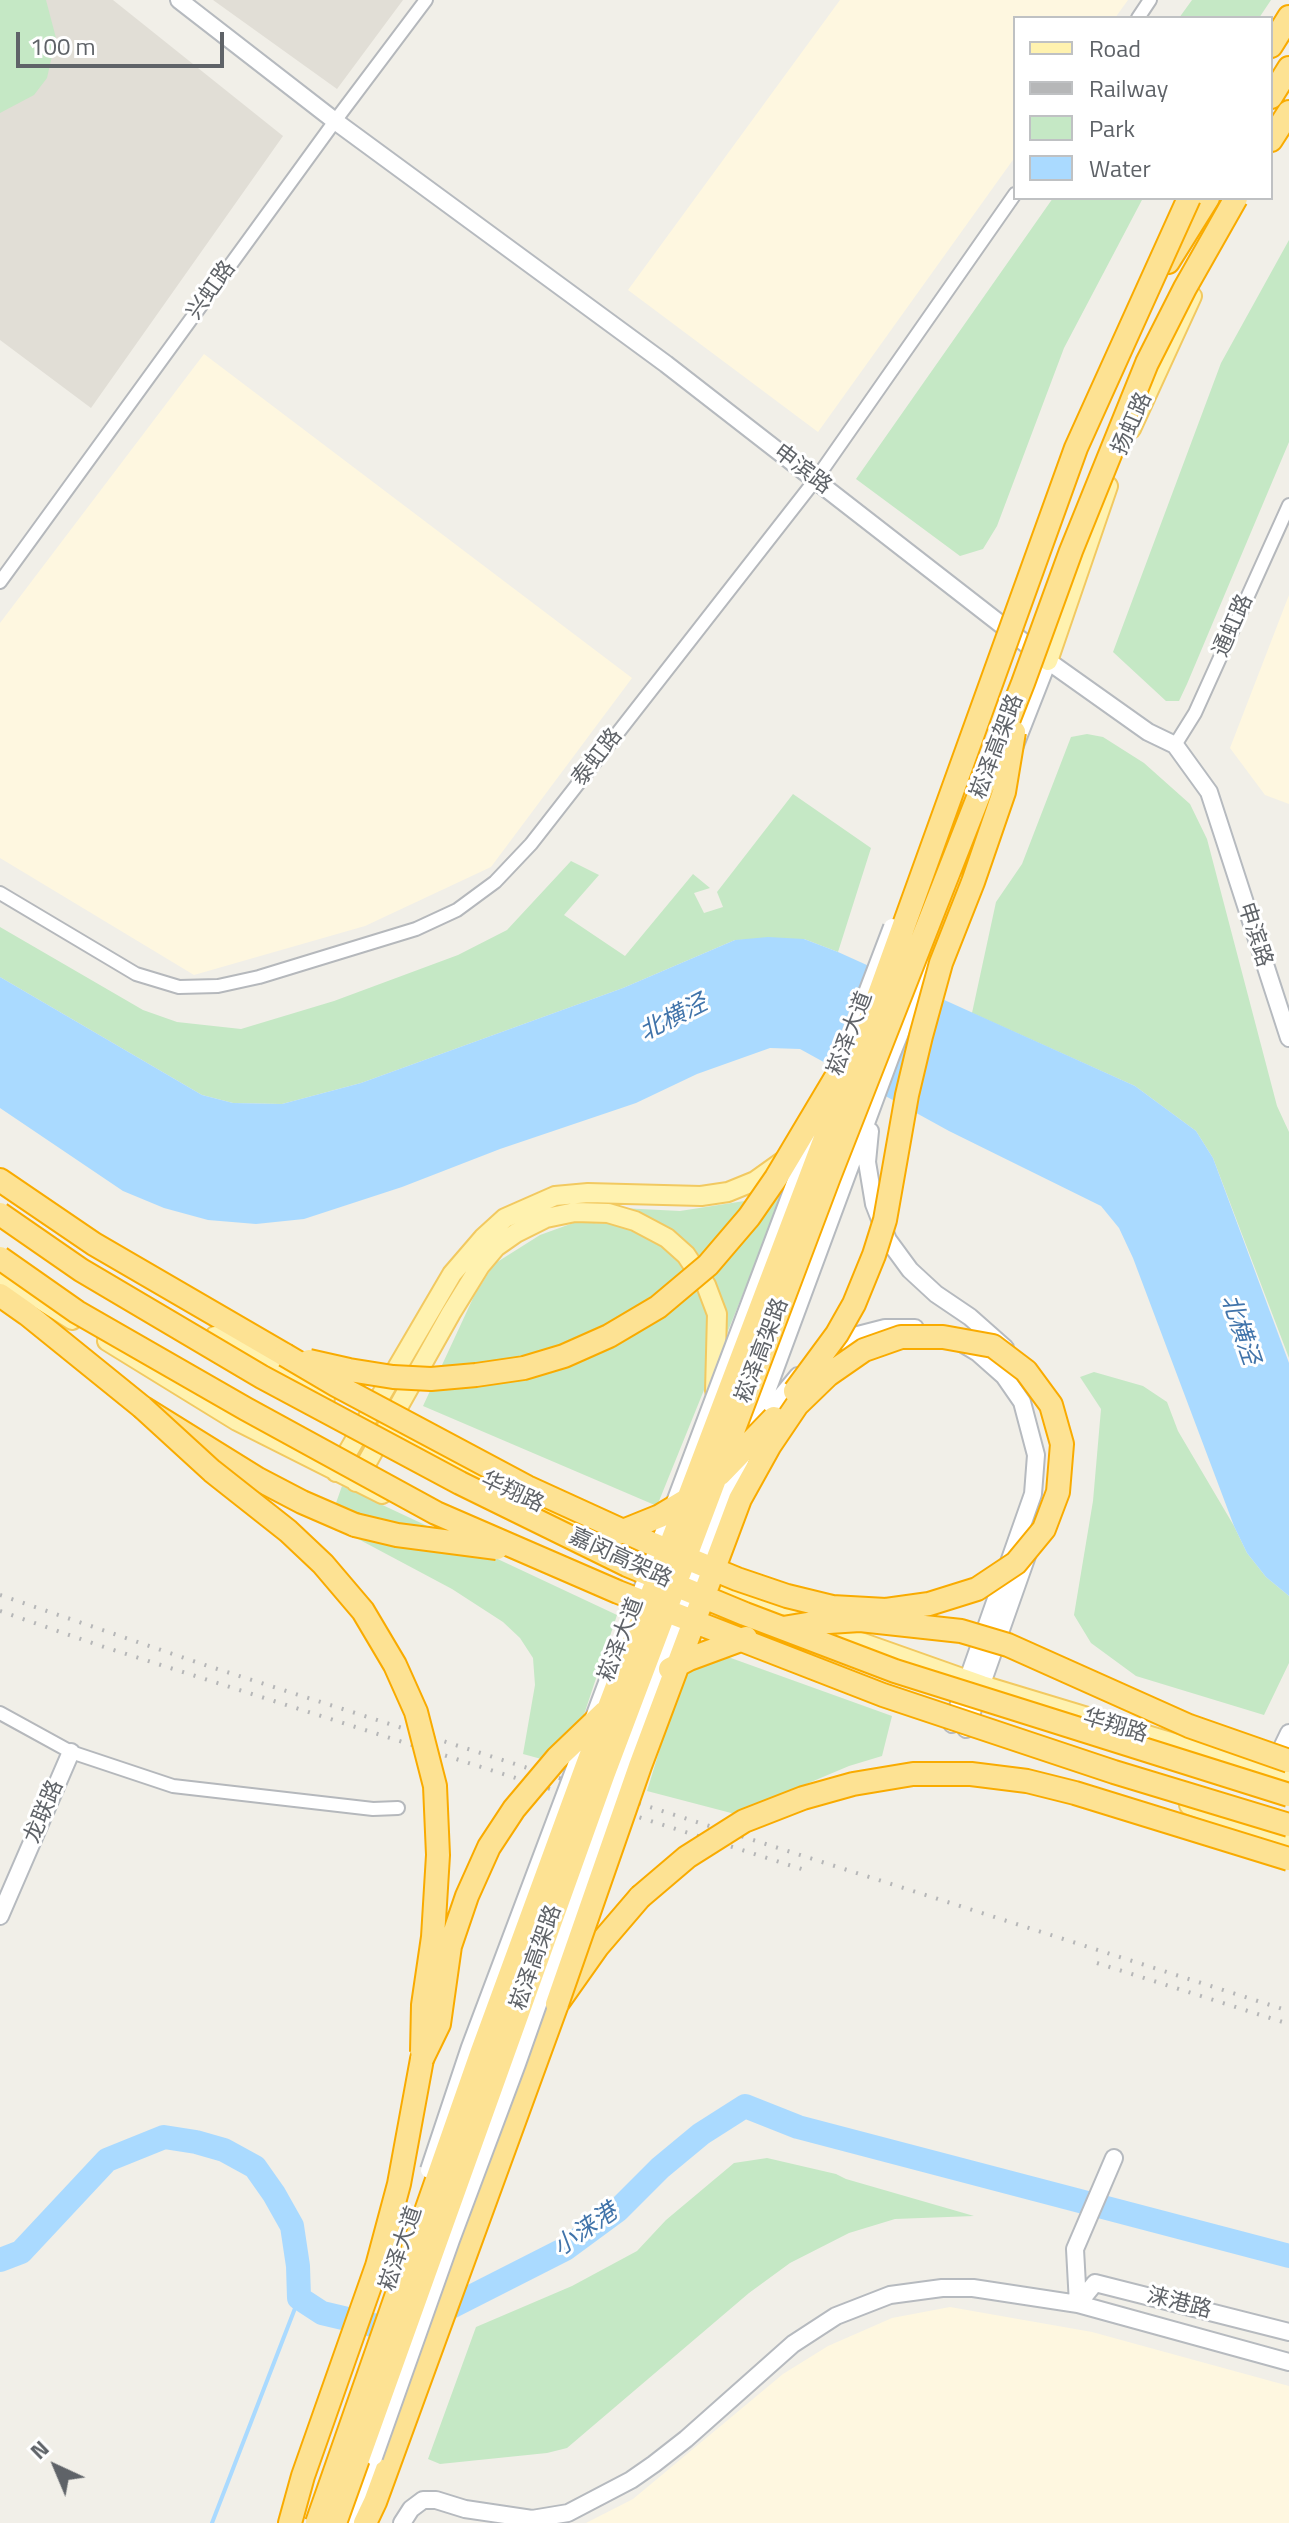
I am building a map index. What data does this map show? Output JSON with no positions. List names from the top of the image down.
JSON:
{
  "streets": {
    "highway": ["崧泽高架路", "嘉闵高架路"],
    "main road": [
      "扬虹路",
      "申滨路",
      "崧泽大道",
      "华翔路",
      "龙联路",
      "涞港路"
    ],
    "street": ["兴虹路", "通虹路", "泰虹路"]
  },
  "crossings": [
    ["兴虹路", "申滨路"],
    ["扬虹路", "申滨路"],
    ["扬虹路", "崧泽大道"],
    ["申滨路", "通虹路"],
    ["申滨路", "泰虹路"],
    ["申滨路", "崧泽大道"]
  ],
  "water": ["北横泾", "小涞港"],
  "legend": [
    "Road",
    "Railway",
    "Park",
    "Water"
  ],
  "scale_bar": "100 m",
  "north": "top left"
}
